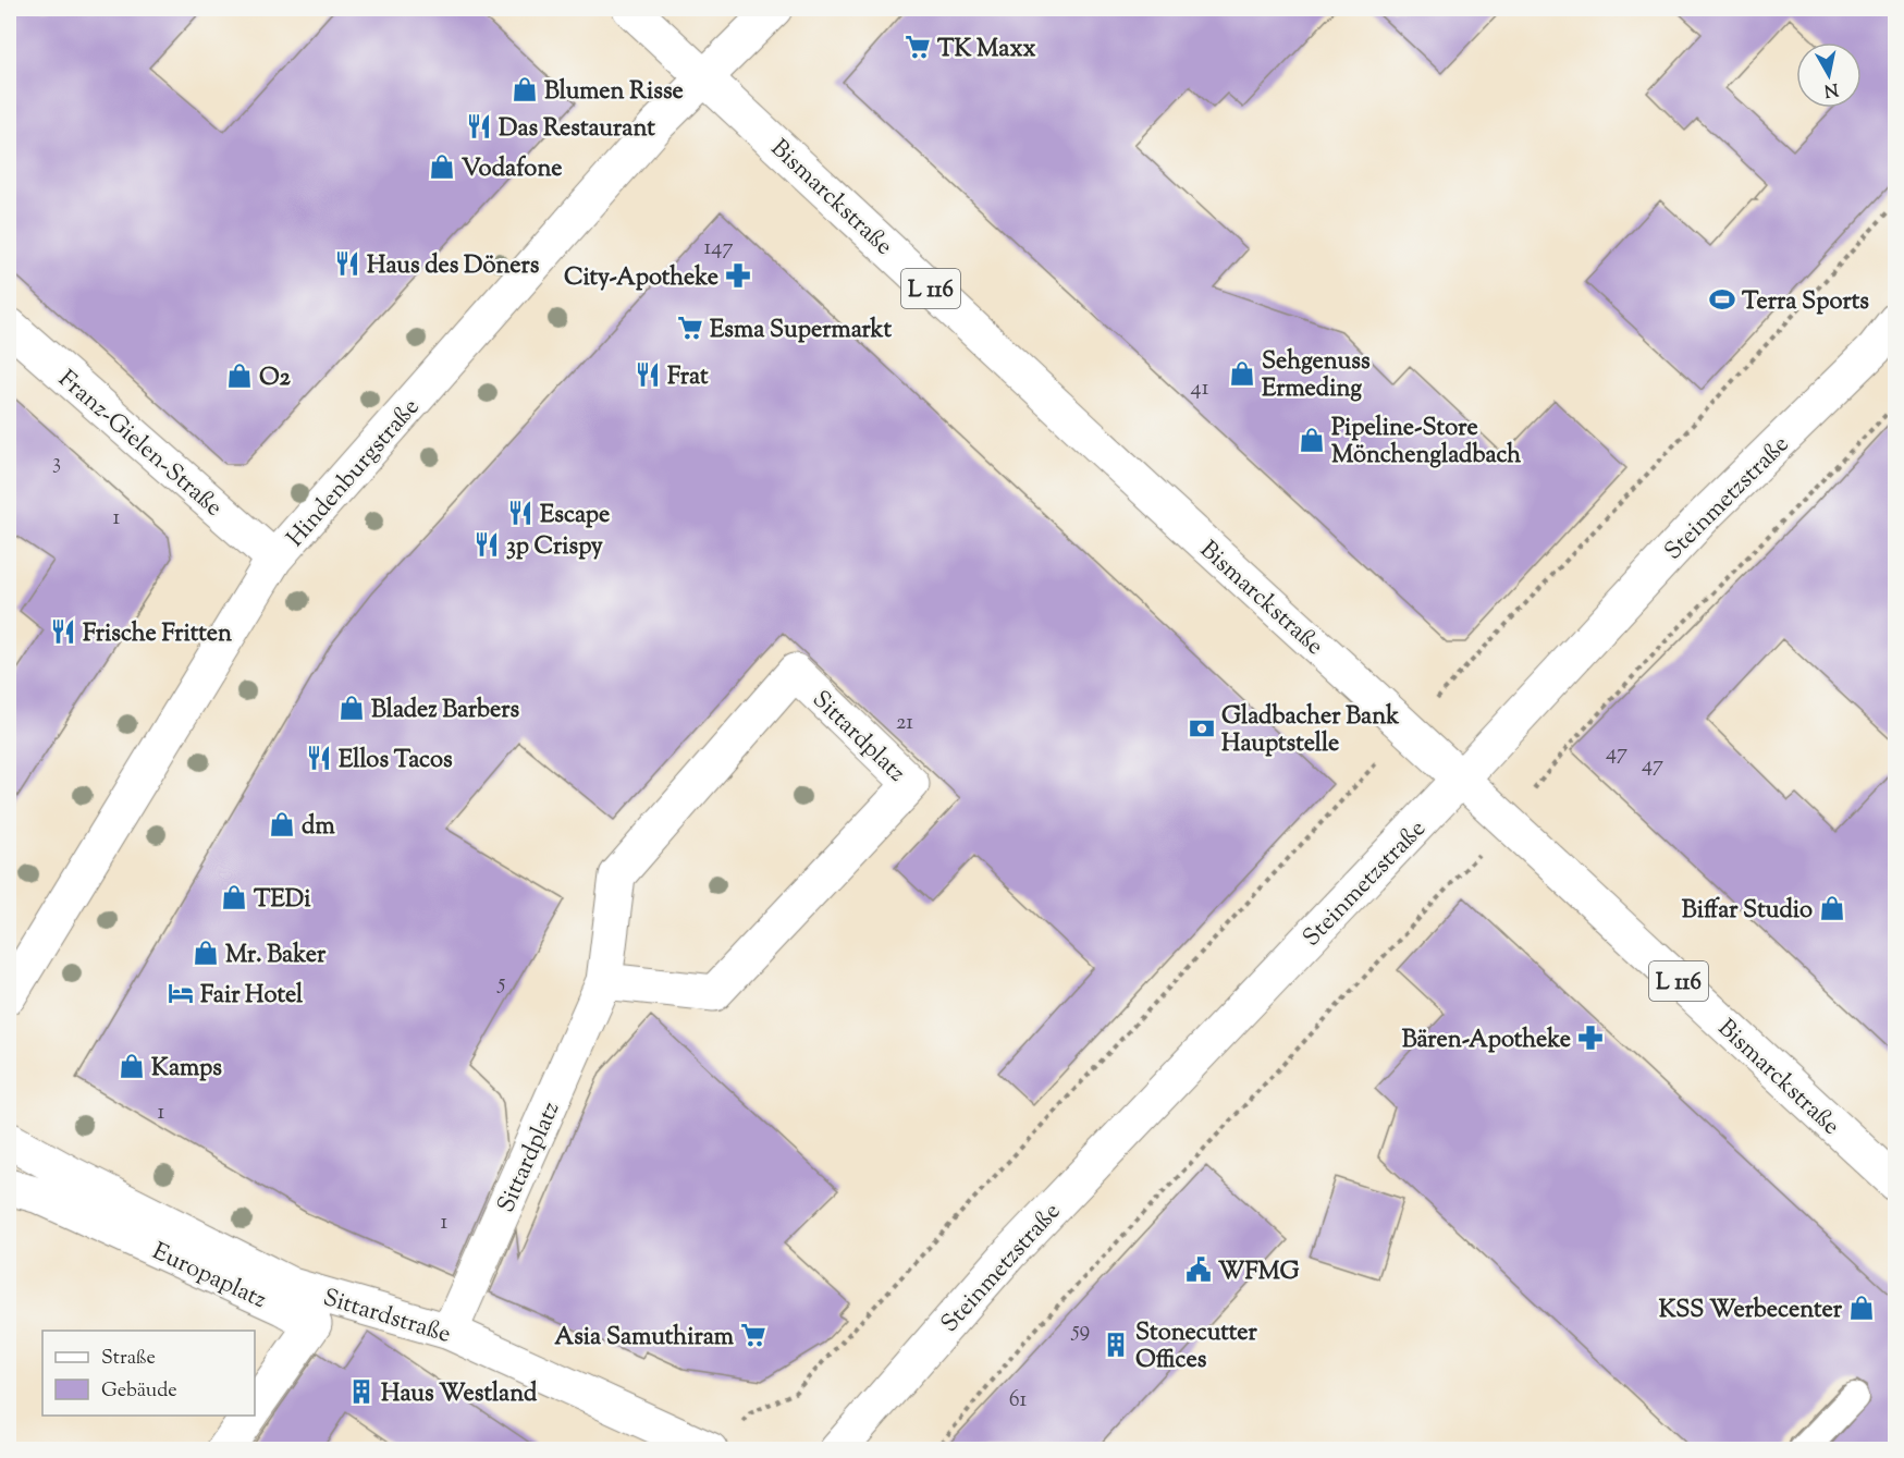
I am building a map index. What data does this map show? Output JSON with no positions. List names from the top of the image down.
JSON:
{
  "streets": {
    "street": [
      "Bismarckstraße",
      "L 116",
      "Franz-Gielen-Straße",
      "Hindenburgstraße",
      "Steinmetzstraße",
      "Sittardplatz",
      "Europaplatz",
      "Sittardstraße"
    ]
  },
  "crossings": [
    ["Bismarckstraße", "Hindenburgstraße"],
    ["Bismarckstraße", "Steinmetzstraße"],
    ["Franz-Gielen-Straße", "Hindenburgstraße"],
    ["Sittardplatz", "Sittardstraße"]
  ],
  "places": {
    "supermarket": ["TK Maxx", "Esma Supermarkt", "Asia Samuthiram"],
    "shop": [
      "Blumen Risse",
      "Vodafone",
      "Sehgenuss Ermeding",
      "O2",
      "Pipeline-Store Mönchengladbach",
      "Bladez Barbers",
      "dm",
      "TEDi",
      "Biffar Studio",
      "Mr. Baker",
      "Kamps",
      "KSS Werbecenter"
    ],
    "restaurant": [
      "Das Restaurant",
      "Haus des Döners",
      "Frat",
      "Escape",
      "3p Crispy",
      "Frische Fritten",
      "Ellos Tacos"
    ],
    "pharmacy": ["City-Apotheke", "Bären-Apotheke"],
    "sports": ["Terra Sports"],
    "bank": ["Gladbacher Bank Hauptstelle"],
    "hotel": ["Fair Hotel"],
    "public building": ["WFMG"],
    "building": ["Stonecutter Offices", "Haus Westland"]
  },
  "house_numbers": [
    "147",
    "41",
    "3",
    "1",
    "21",
    "47",
    "47",
    "5",
    "1",
    "1",
    "59",
    "61"
  ],
  "legend": ["Straße", "Gebäude"],
  "north": "bottom"
}
